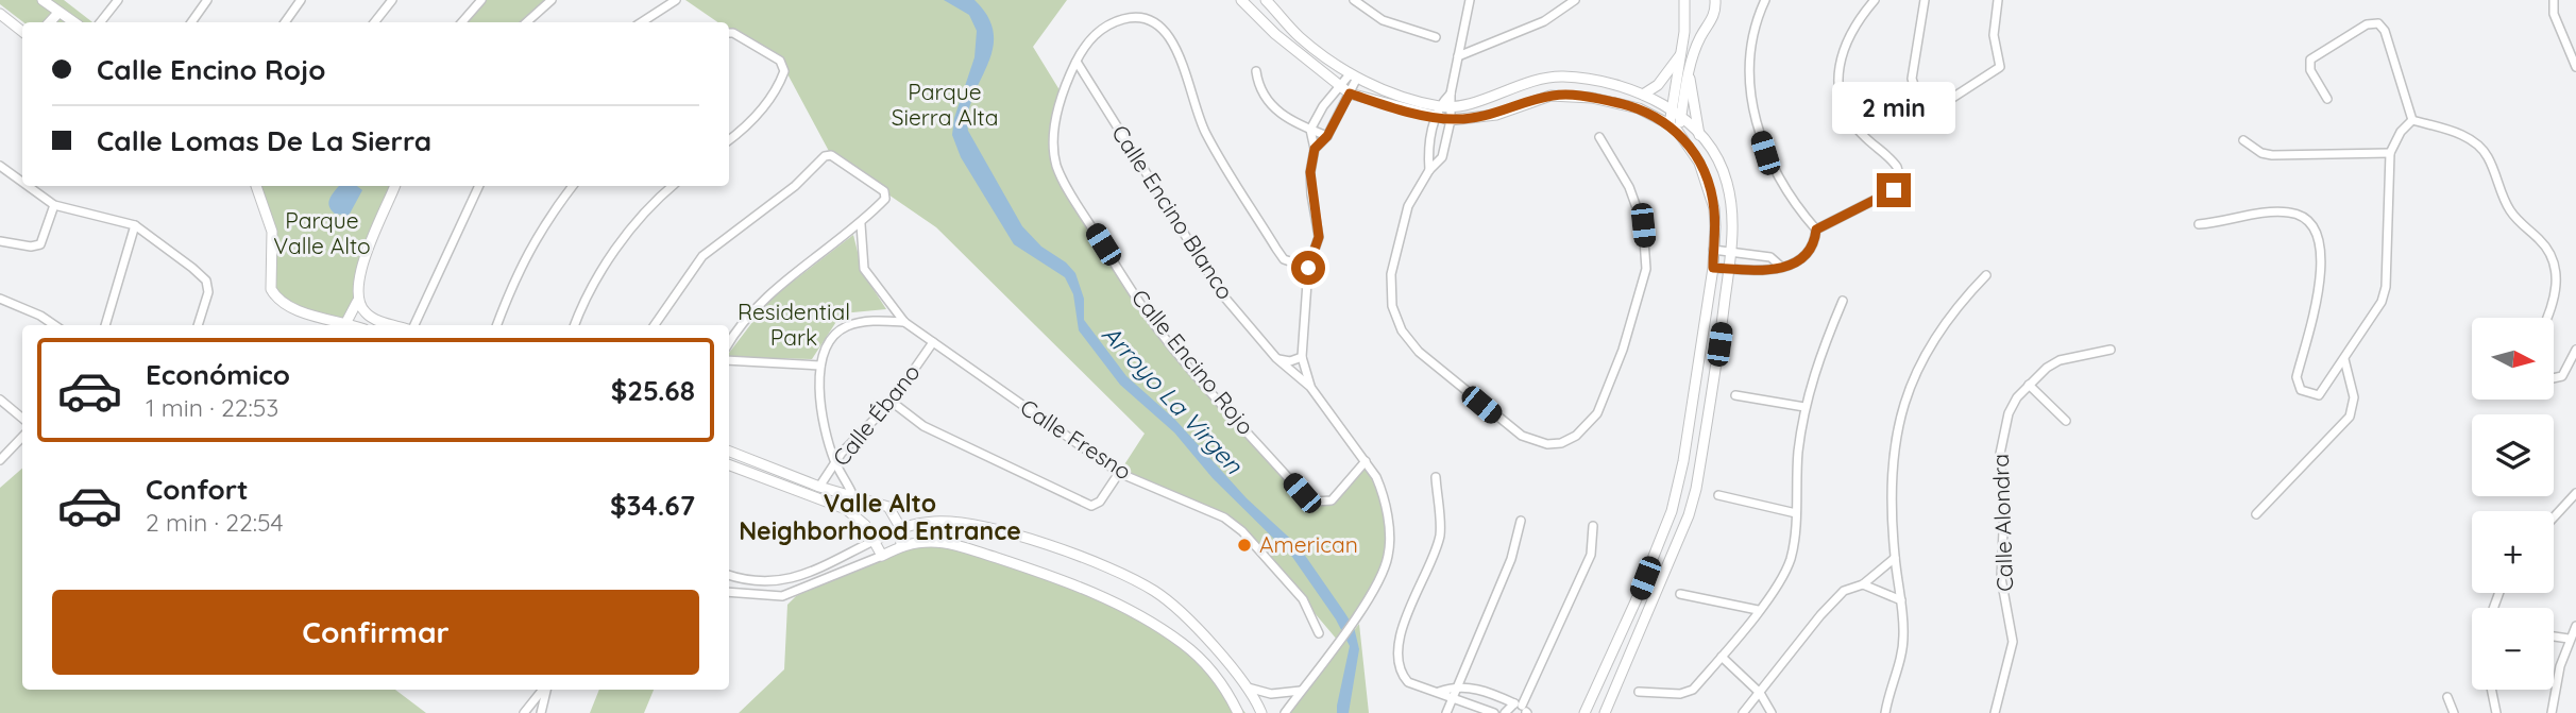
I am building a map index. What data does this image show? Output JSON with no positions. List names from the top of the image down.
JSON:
{
  "streets": {
    "street": [
      "Calle Encino Blanco",
      "Calle Encino Rojo",
      "Calle Ébano",
      "Calle Fresno",
      "Calle Alondra"
    ]
  },
  "crossings": [
    ["Calle Encino Blanco", "Calle Encino Rojo"],
    ["Calle Ébano", "Calle Fresno"]
  ],
  "districts": ["Valle Alto Neighborhood Entrance"],
  "water": ["Arroyo La Virgen"],
  "parks": ["Parque Sierra Alta", "Parque Valle Alto", "Residential Park"],
  "places": ["American"],
  "north": "right",
  "page": {
    "banner": ["Calle Encino Rojo", "Calle Lomas De La Sierra"],
    "bubble": "2 min",
    "map_buttons": ["+", "−"],
    "list": [
      {
        "name": "Económico",
        "note": "1 min · 22:53",
        "value": "$25.68"
      },
      {
        "name": "Confort",
        "note": "2 min · 22:54",
        "value": "$34.67"
      }
    ],
    "buttons": "Confirmar"
  }
}
